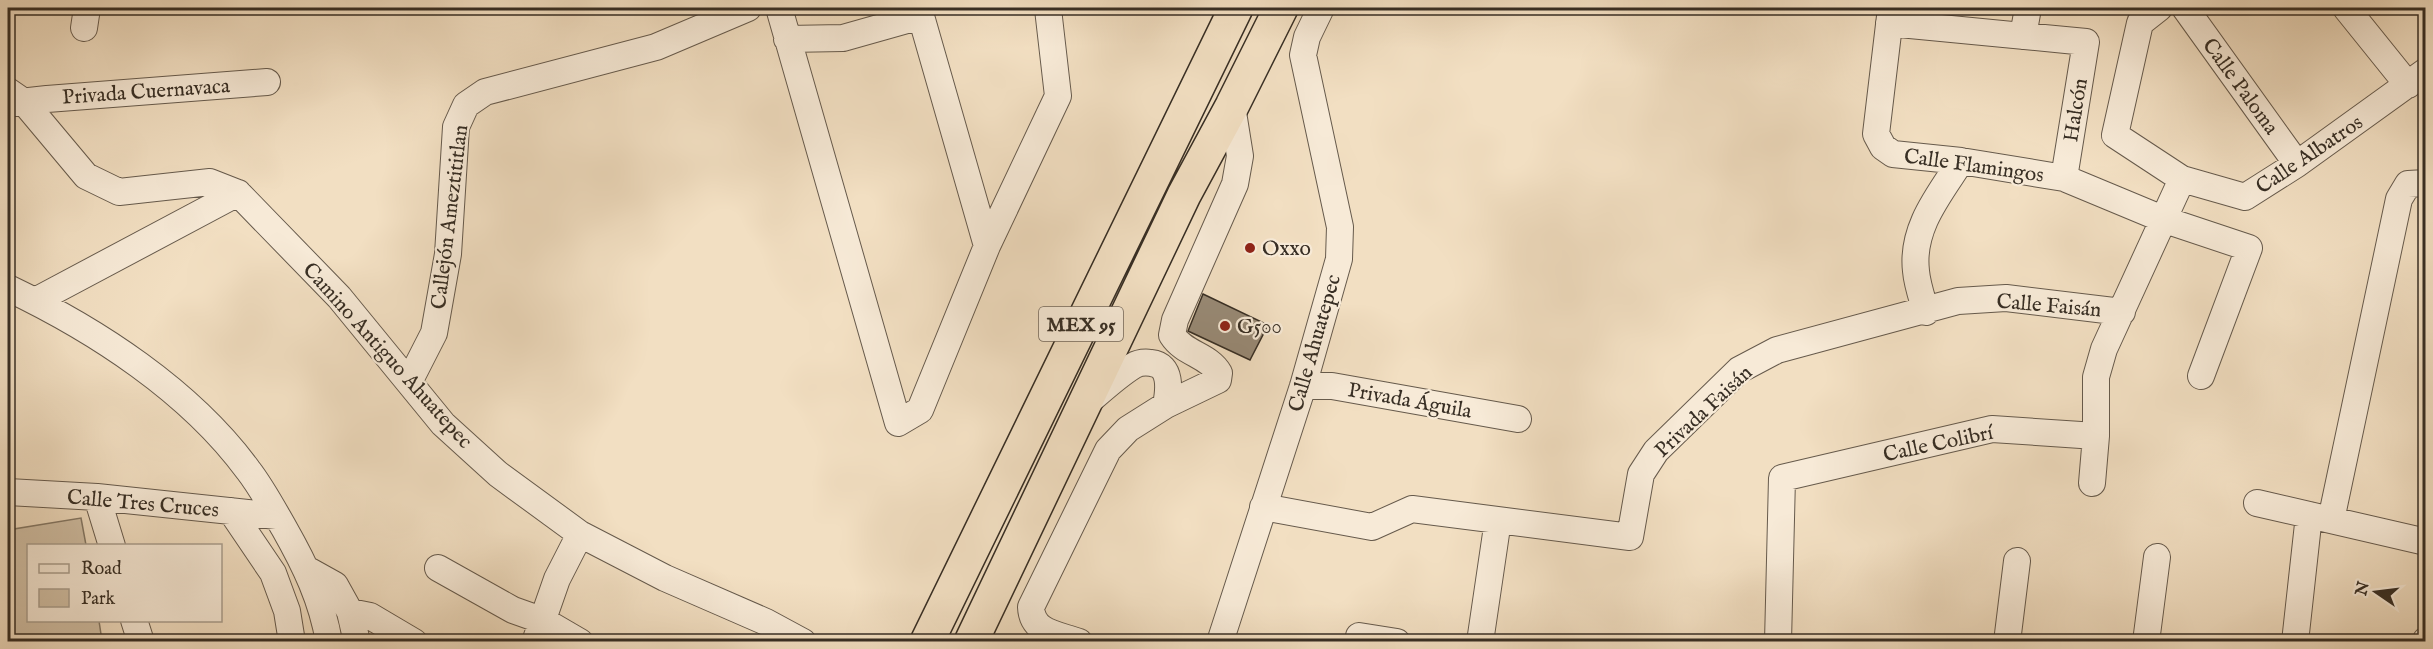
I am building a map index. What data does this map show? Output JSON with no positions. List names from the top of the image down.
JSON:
{
  "streets": {
    "highway": ["MEX 95"],
    "street": [
      "Calle Paloma",
      "Privada Cuernavaca",
      "Halcón",
      "Calle Albatros",
      "Calle Flamingos",
      "Callejón Ameztititlan",
      "Calle Faisán",
      "Calle Ahuatepec",
      "Camino Antiguo Ahuatepec",
      "Privada Águila",
      "Privada Faisán",
      "Calle Colibrí",
      "Calle Tres Cruces"
    ]
  },
  "crossings": [
    ["Calle Paloma", "Calle Albatros"],
    ["Privada Cuernavaca", "Camino Antiguo Ahuatepec"],
    ["Halcón", "Calle Flamingos"],
    ["Callejón Ameztititlan", "Camino Antiguo Ahuatepec"],
    ["Calle Faisán", "Privada Faisán"],
    ["Calle Ahuatepec", "Privada Águila"]
  ],
  "places": ["Oxxo", "G500"],
  "legend": ["Road", "Park"],
  "north": "left"
}
